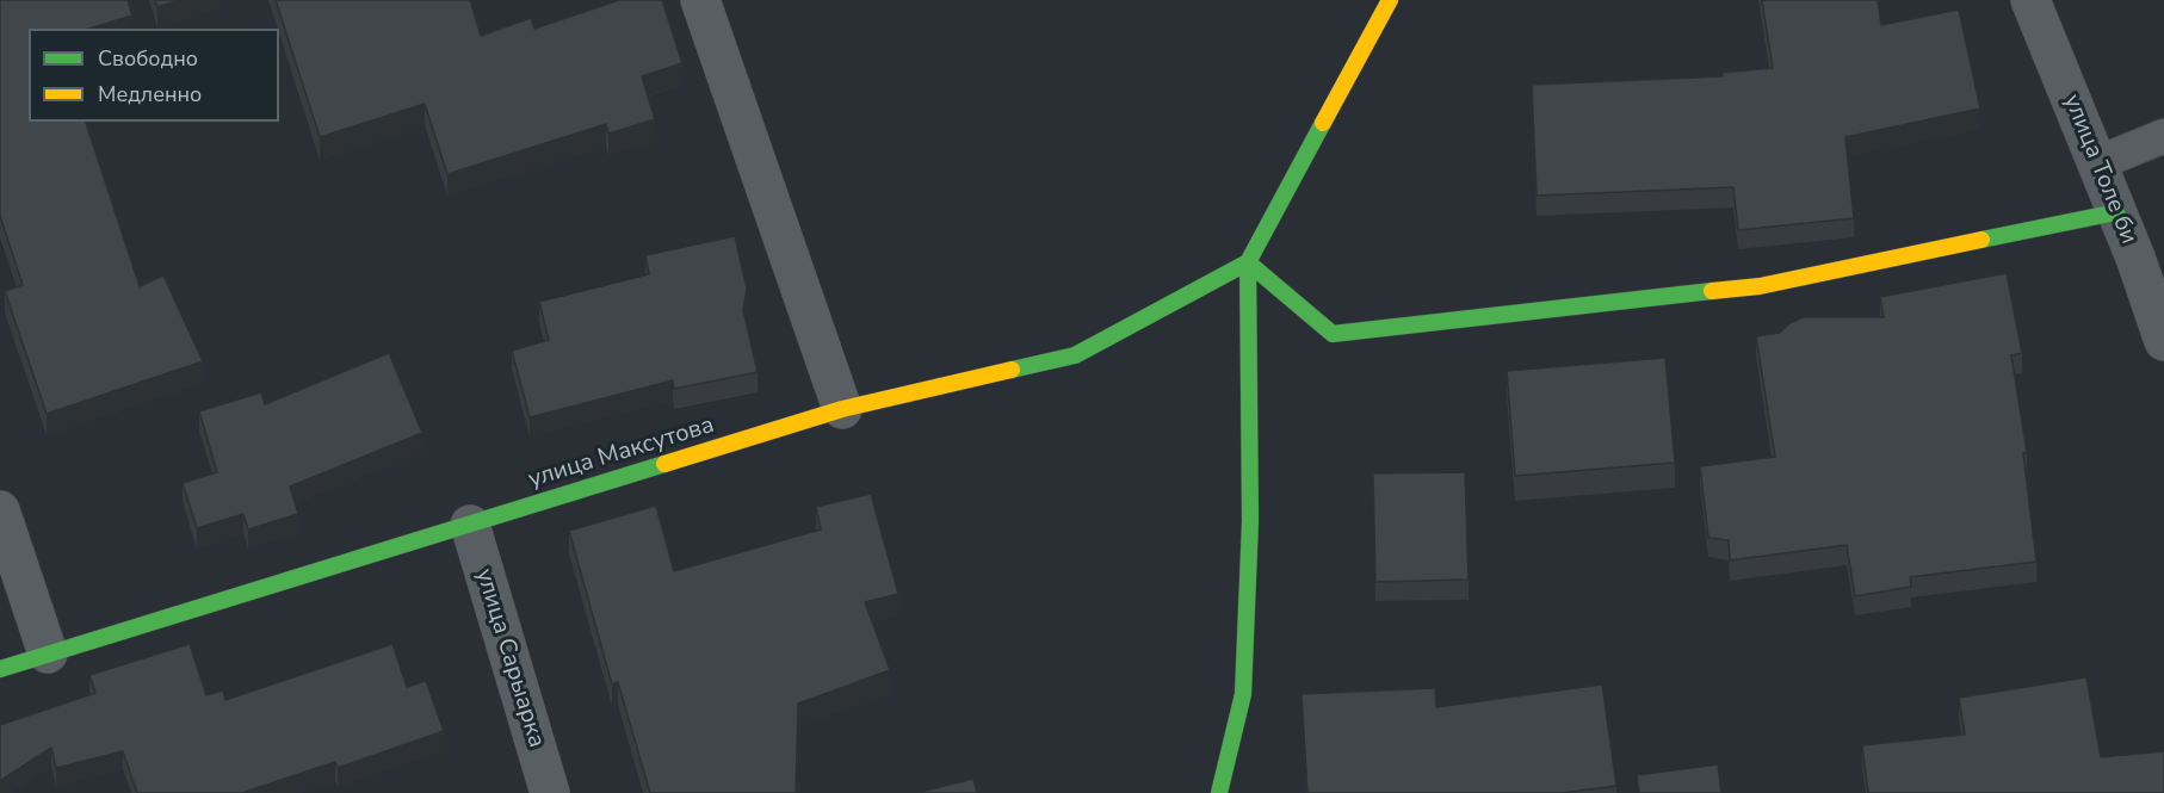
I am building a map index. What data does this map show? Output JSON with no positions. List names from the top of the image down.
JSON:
{
  "streets": {
    "street": ["улица Толе би", "улица Максутова", "улица Сарыарка"]
  },
  "crossings": [
    ["улица Максутова", "улица Сарыарка"]
  ],
  "legend": ["Свободно", "Медленно"]
}
